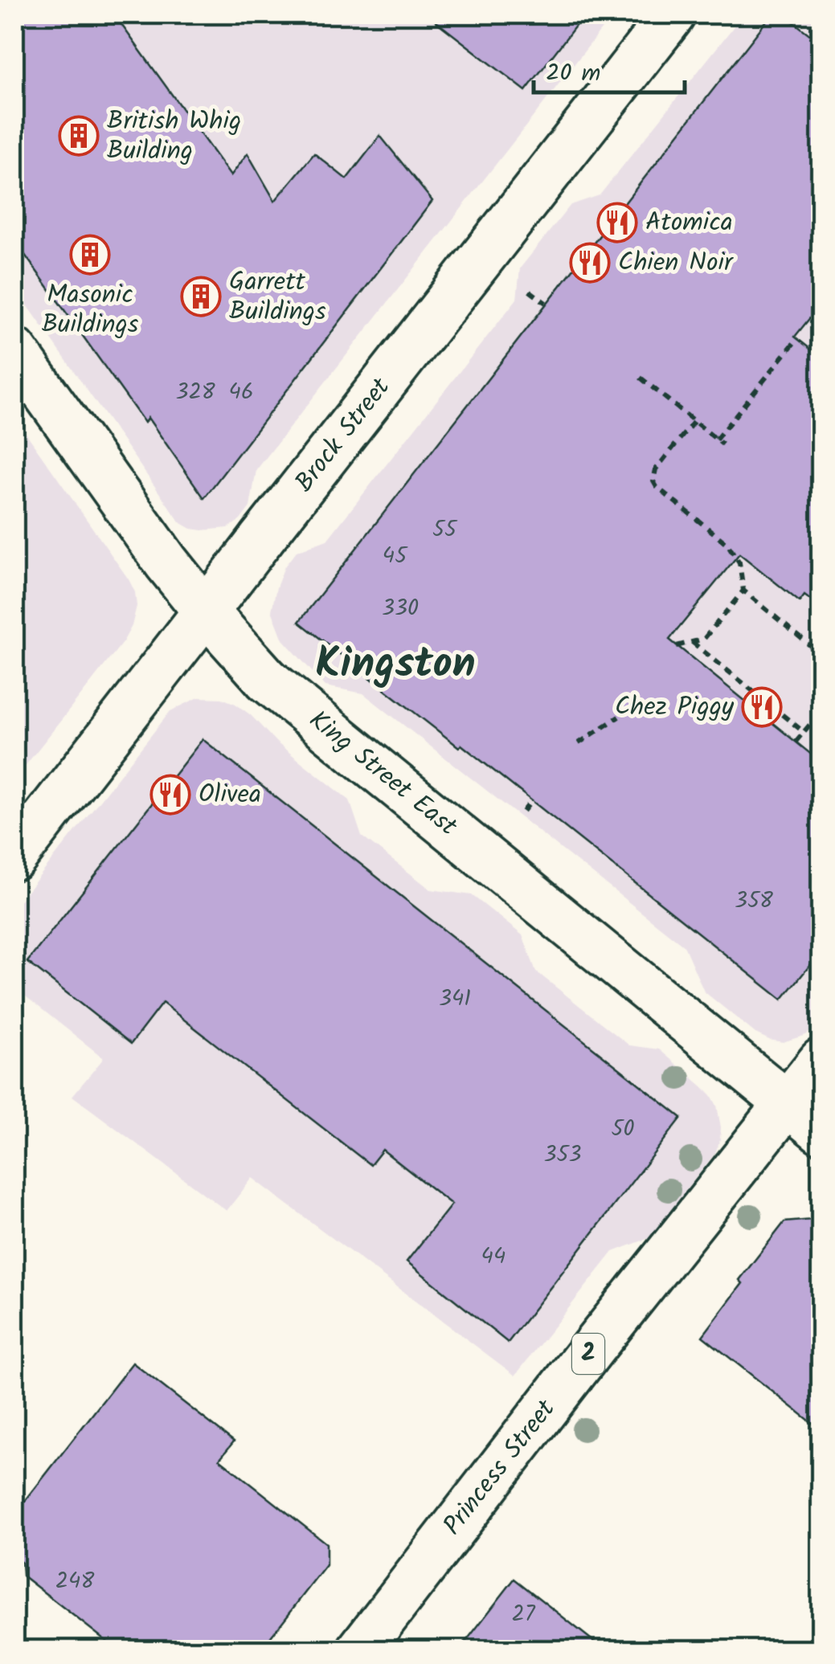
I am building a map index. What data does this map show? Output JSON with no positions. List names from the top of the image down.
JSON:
{
  "streets": {
    "main road": [
      "Brock Street",
      "King Street East",
      "2",
      "Princess Street"
    ]
  },
  "crossings": [
    ["Brock Street", "King Street East"],
    ["King Street East", "Princess Street"]
  ],
  "districts": ["Kingston"],
  "places": {
    "building": ["British Whig Building", "Masonic Buildings", "Garrett Buildings"],
    "restaurant": [
      "Atomica",
      "Chien Noir",
      "Chez Piggy",
      "Olivea"
    ]
  },
  "house_numbers": [
    "328",
    "46",
    "55",
    "45",
    "330",
    "358",
    "341",
    "50",
    "353",
    "44",
    "248",
    "27"
  ],
  "scale_bar": "20 m"
}
